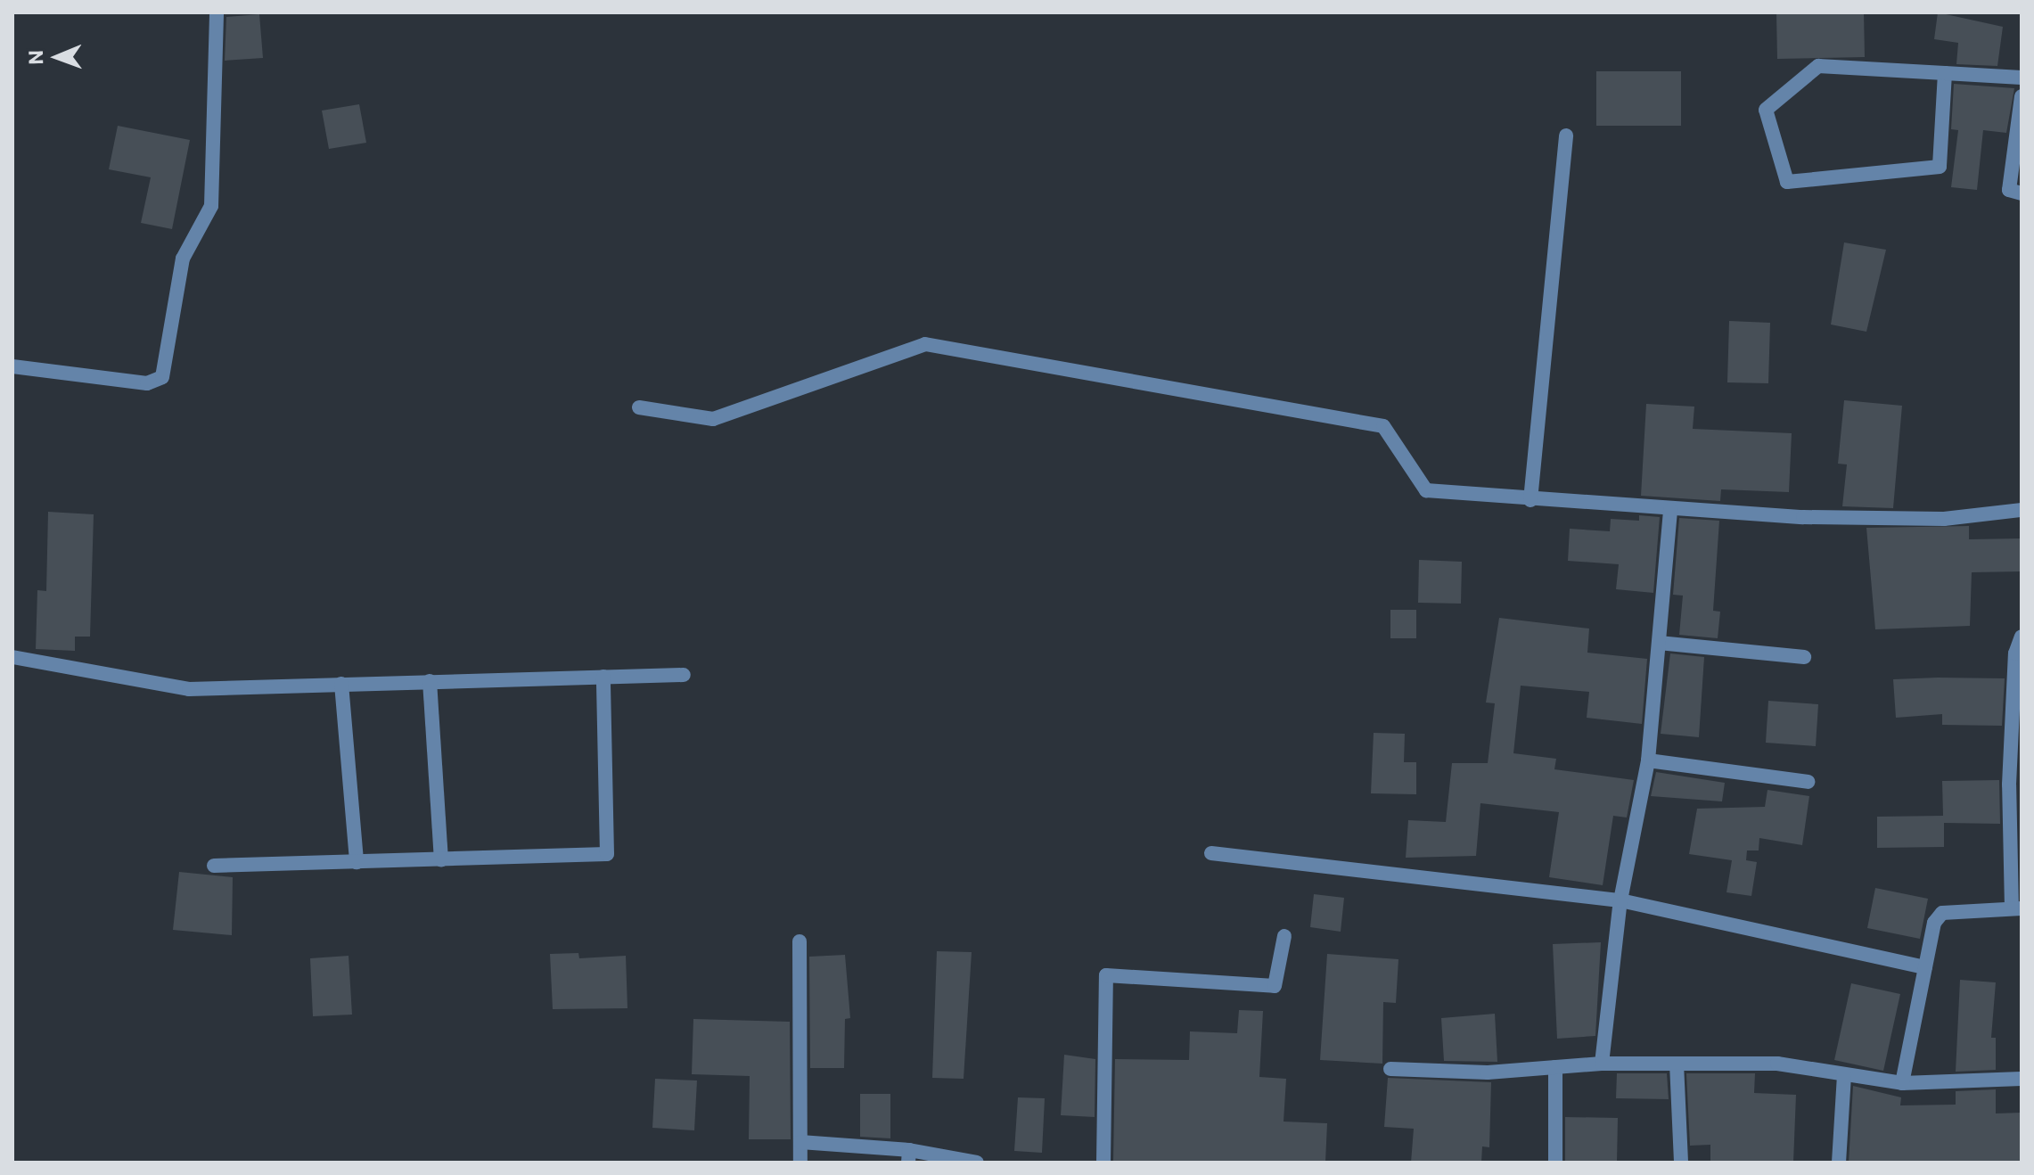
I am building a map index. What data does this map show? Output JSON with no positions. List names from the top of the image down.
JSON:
{
  "north": "left"
}
